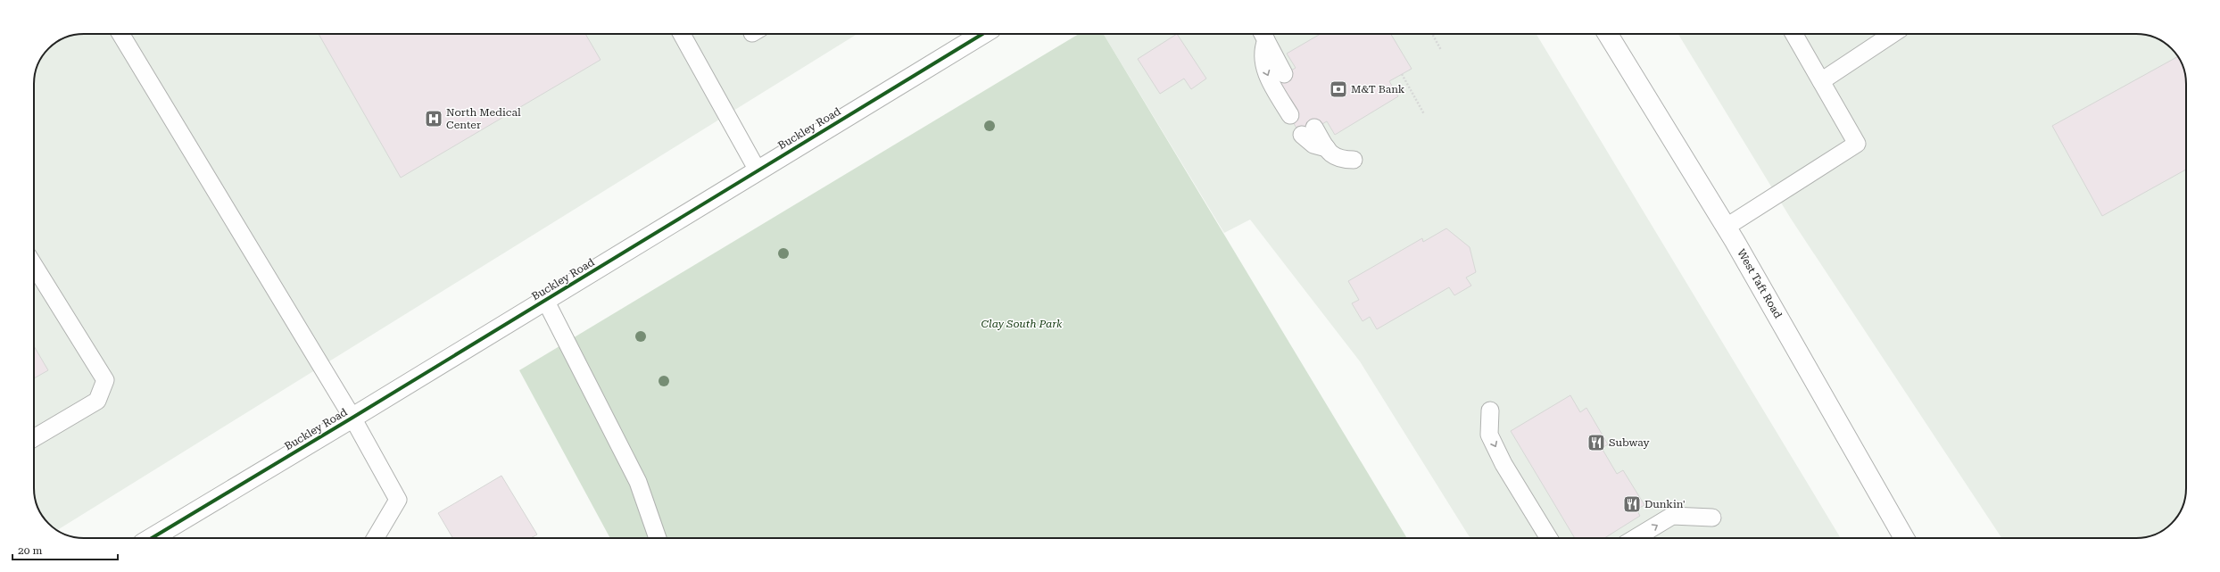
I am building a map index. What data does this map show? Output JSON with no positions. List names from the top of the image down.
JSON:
{
  "streets": {
    "street": ["Buckley Road", "West Taft Road"]
  },
  "parks": ["Clay South Park"],
  "places": {
    "bank": ["M&T Bank"],
    "hospital": ["North Medical Center"],
    "restaurant": ["Subway", "Dunkin'"]
  },
  "scale_bar": "20 m"
}
